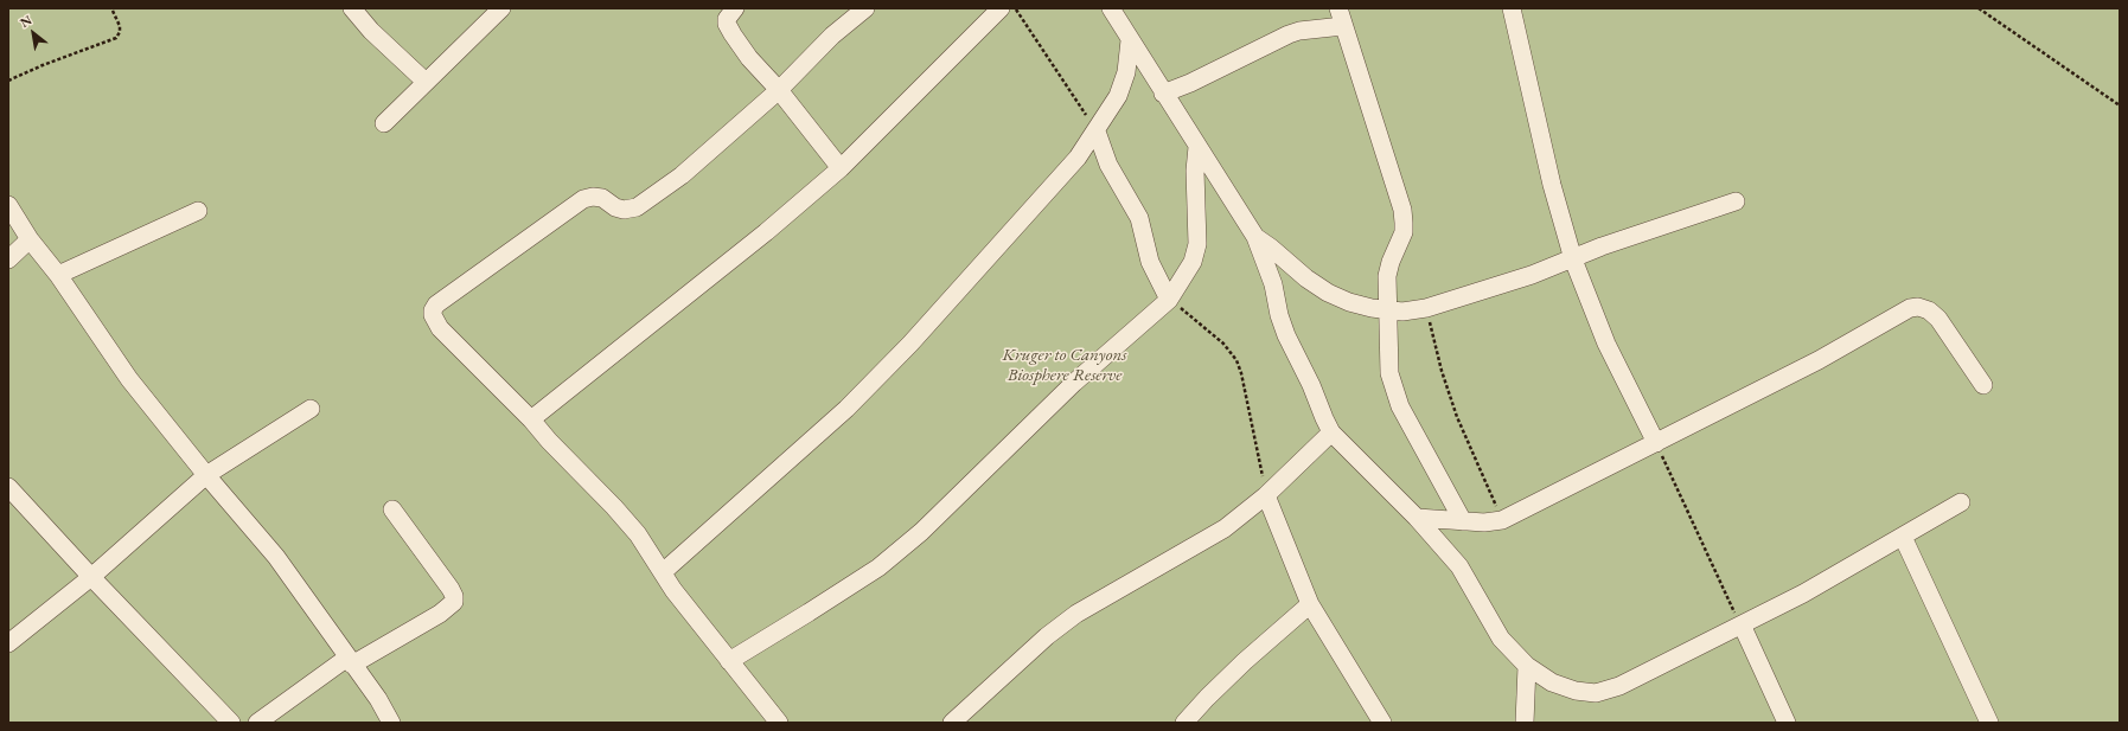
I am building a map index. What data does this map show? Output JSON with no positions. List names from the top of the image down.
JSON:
{
  "parks": ["Kruger to Canyons Biosphere Reserve"],
  "north": "top left"
}
